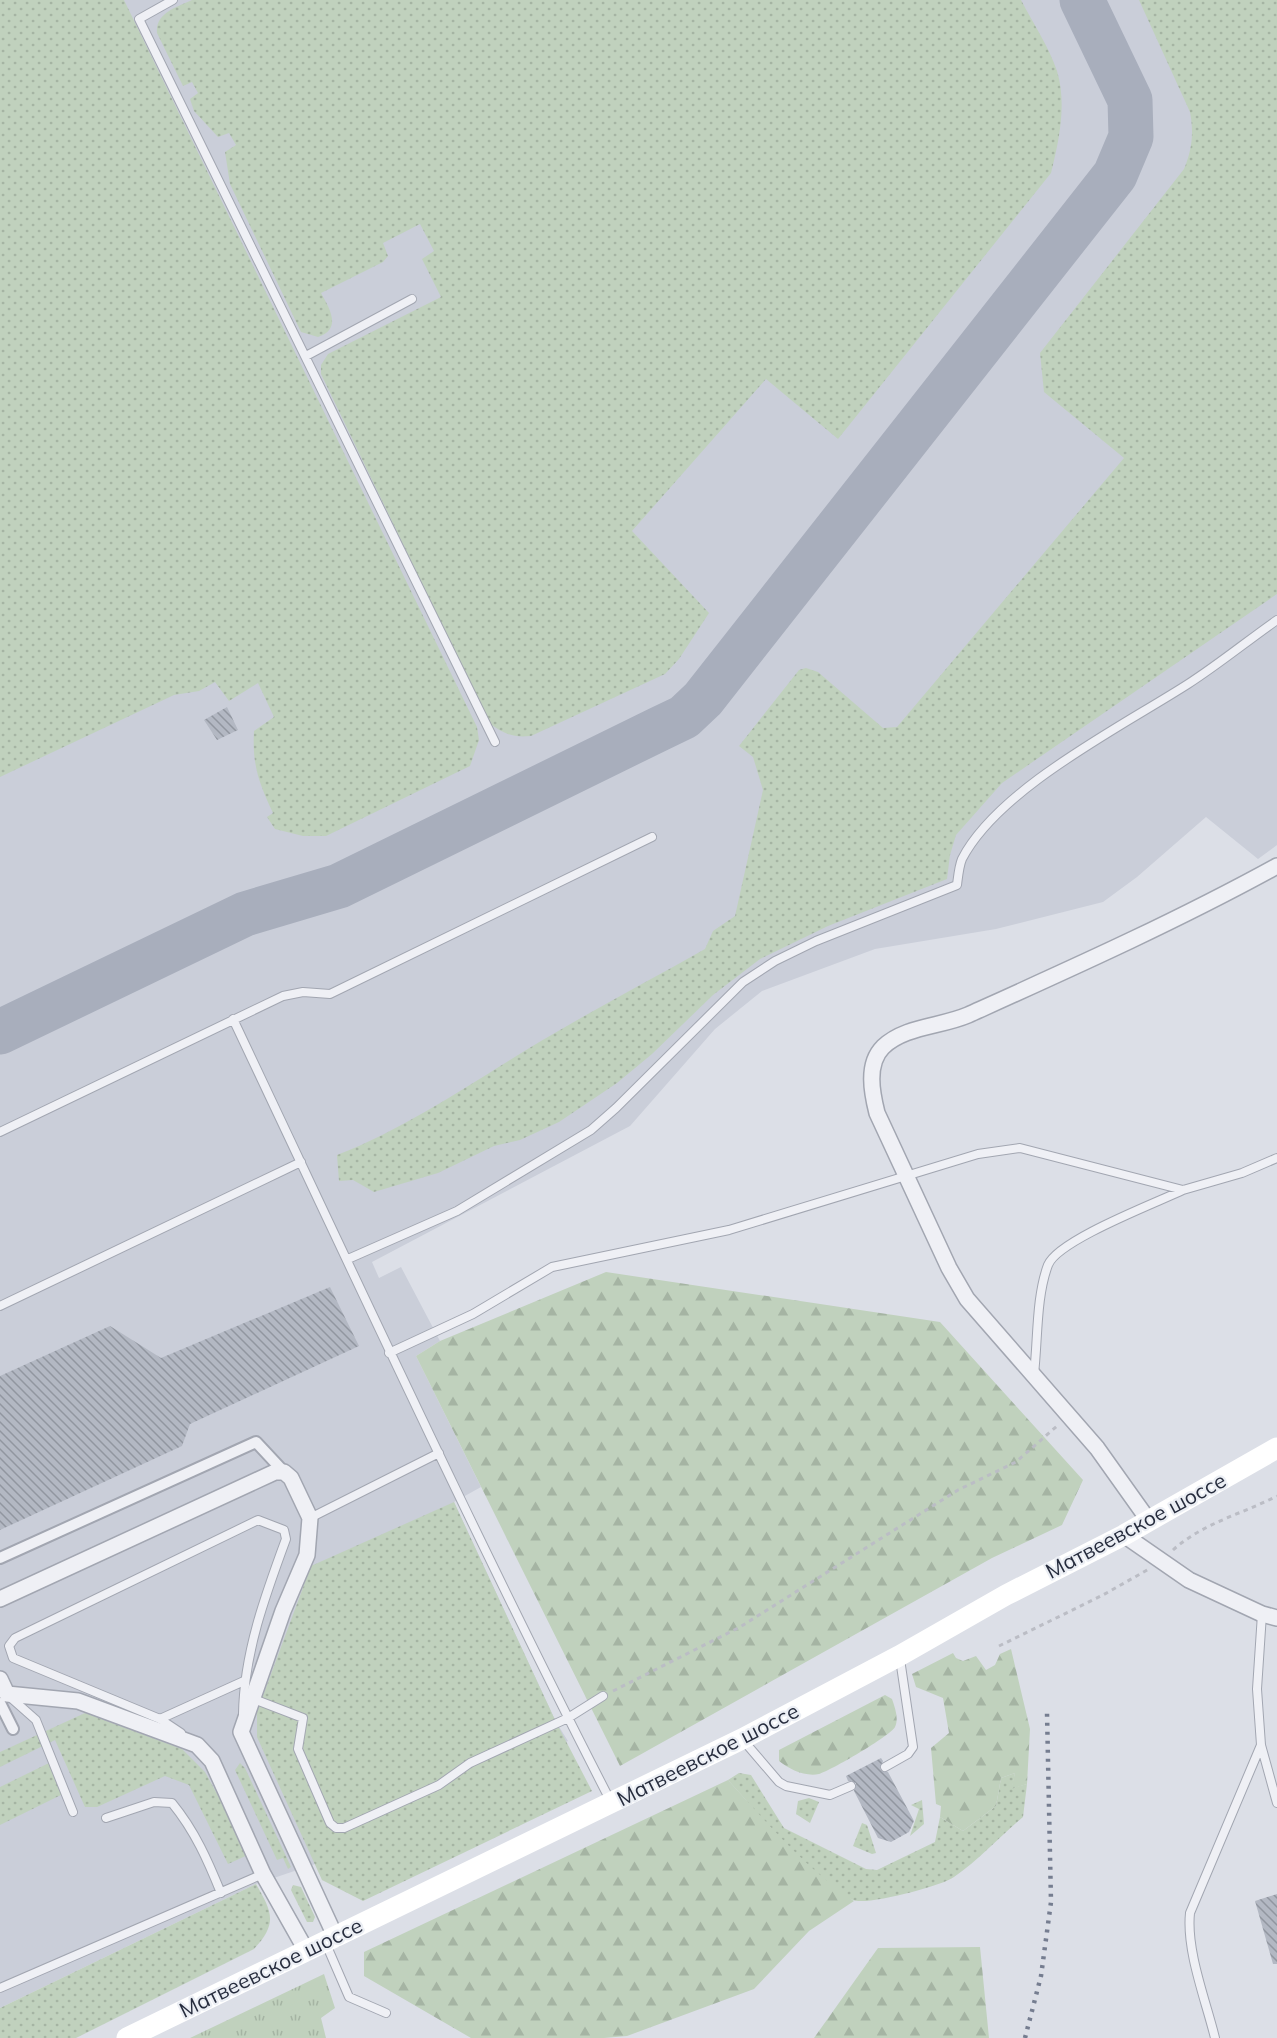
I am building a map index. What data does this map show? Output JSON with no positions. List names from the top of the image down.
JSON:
{
  "streets": {
    "main road": ["Матвеевское шоссе"]
  }
}
